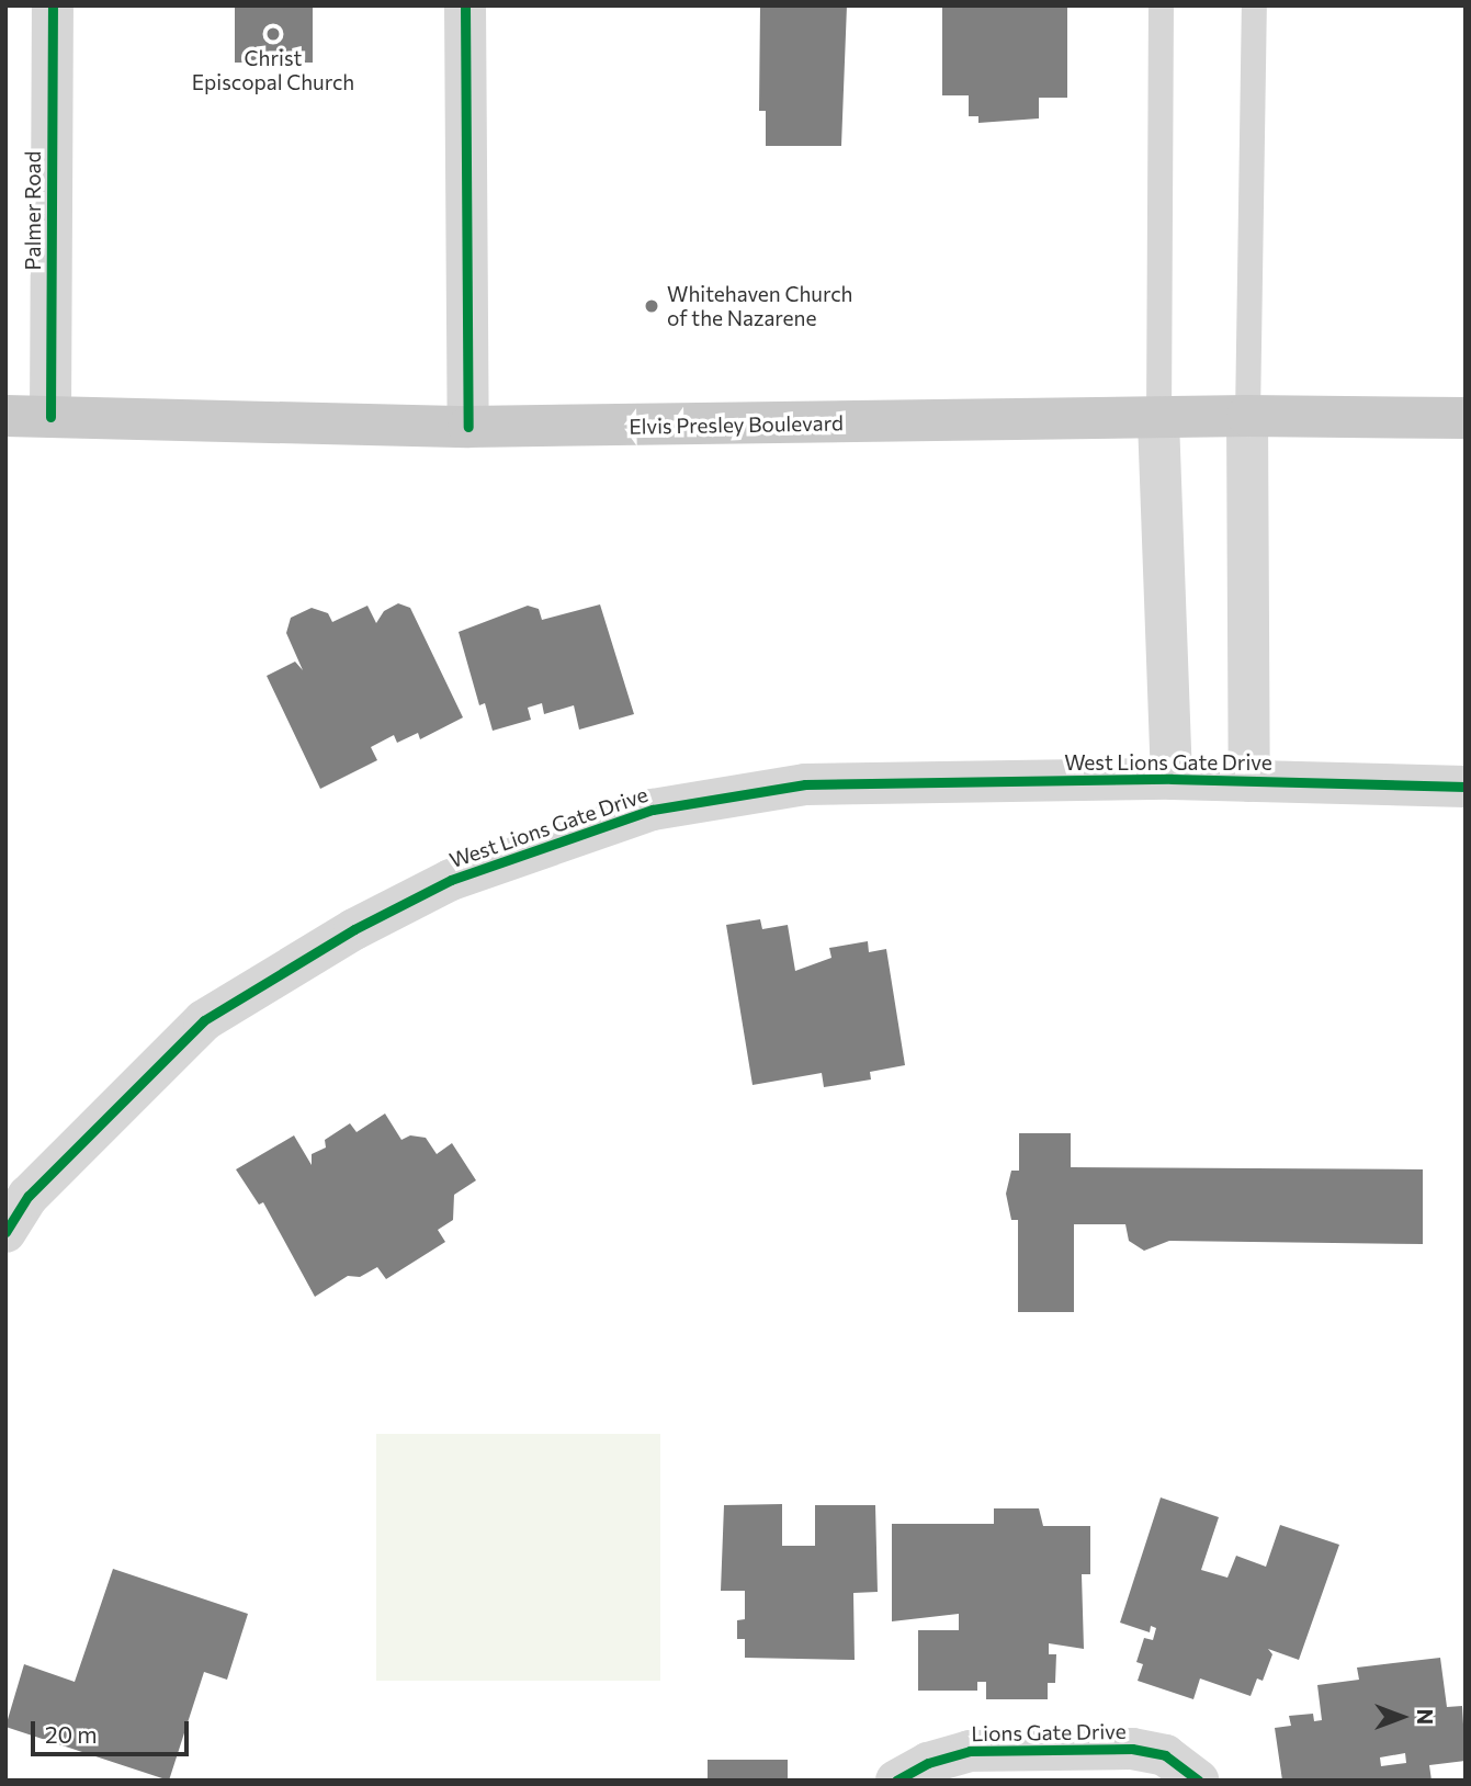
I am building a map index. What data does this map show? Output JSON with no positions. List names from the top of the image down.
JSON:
{
  "streets": {
    "main road": ["Elvis Presley Boulevard"],
    "street": ["Palmer Road", "West Lions Gate Drive", "Lions Gate Drive"]
  },
  "crossings": [
    ["Palmer Road", "Elvis Presley Boulevard"],
    ["Elvis Presley Boulevard", "West Lions Gate Drive"]
  ],
  "places": ["Christ Episcopal Church", "Whitehaven Church of the Nazarene"],
  "scale_bar": "20 m",
  "north": "right"
}
